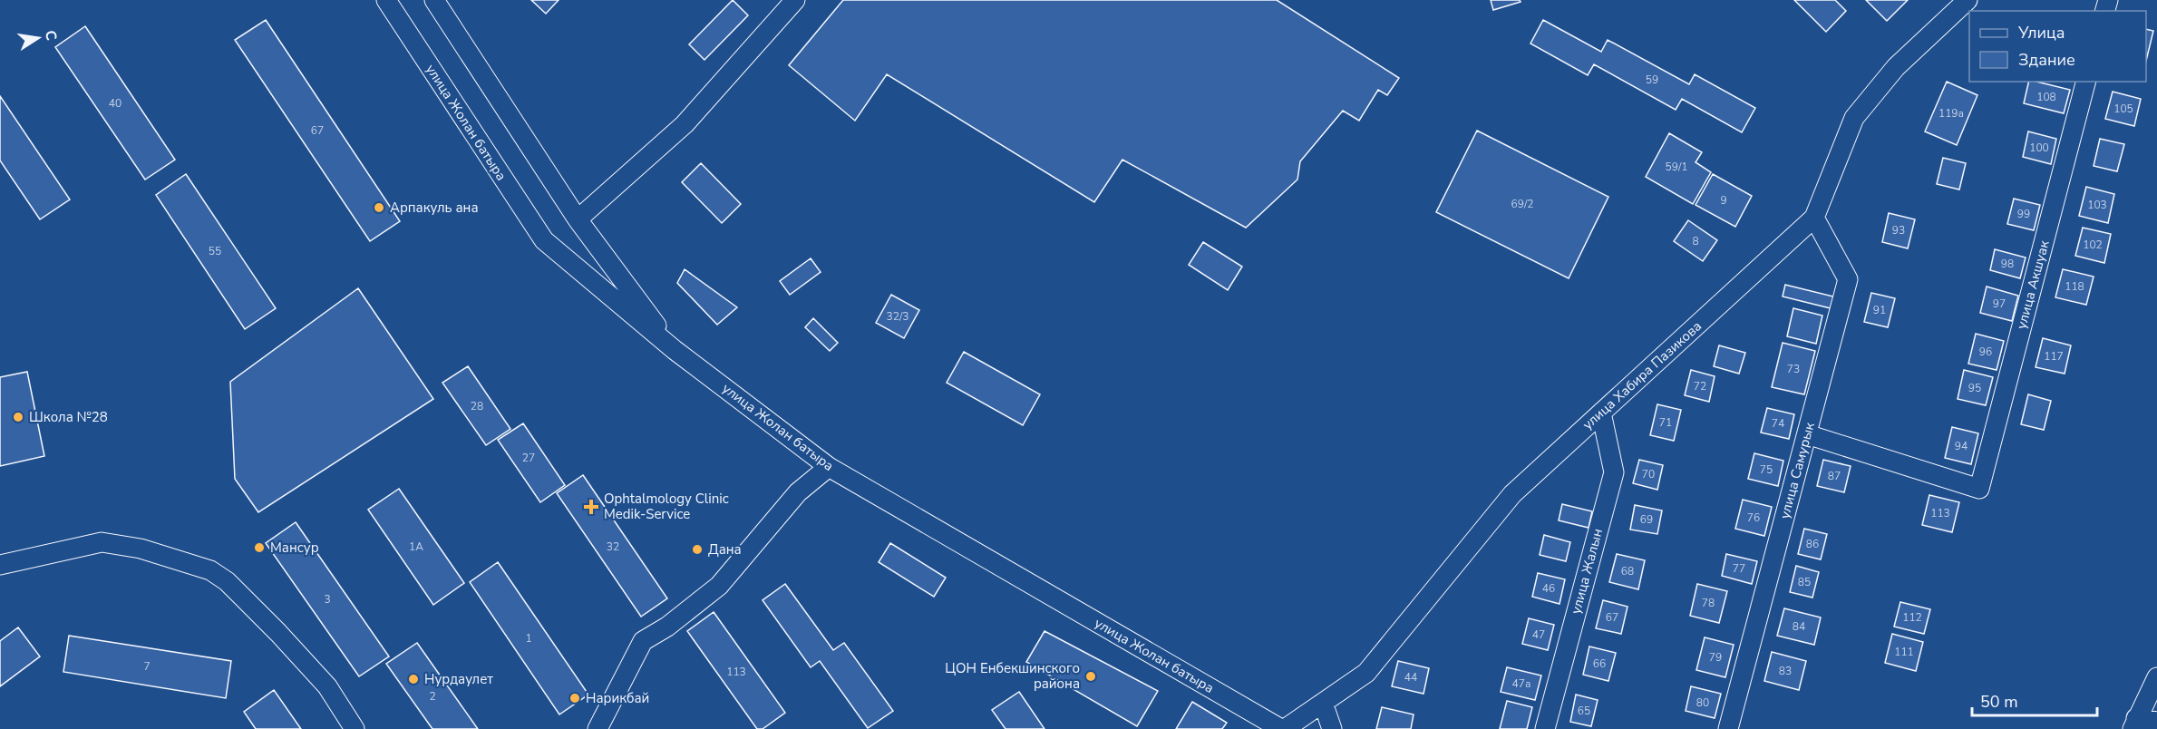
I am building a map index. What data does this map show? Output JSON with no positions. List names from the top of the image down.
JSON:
{
  "streets": {
    "street": [
      "улица Жолан батыра",
      "улица Акшуак",
      "улица Хабира Пазикова",
      "улица Самурык",
      "улица Жалын"
    ]
  },
  "crossings": [
    ["улица Акшуак", "улица Самурык"],
    ["улица Хабира Пазикова", "улица Самурык"],
    ["улица Хабира Пазикова", "улица Жалын"]
  ],
  "places": {
    "other": [
      "Арпакуль ана",
      "Школа №28",
      "Мансур",
      "Дана",
      "ЦОН Енбекшинского района",
      "Нурдаулет",
      "Нарикбай"
    ],
    "health": ["Ophtalmology Clinic Medik-Service"]
  },
  "house_numbers": [
    "59",
    "108",
    "40",
    "105",
    "119а",
    "67",
    "100",
    "59/1",
    "9",
    "69/2",
    "103",
    "99",
    "93",
    "8",
    "102",
    "55",
    "98",
    "118",
    "97",
    "91",
    "32/3",
    "96",
    "117",
    "73",
    "72",
    "95",
    "28",
    "71",
    "74",
    "94",
    "27",
    "75",
    "70",
    "87",
    "113",
    "76",
    "69",
    "86",
    "1А",
    "32",
    "77",
    "68",
    "85",
    "46",
    "3",
    "78",
    "67",
    "112",
    "84",
    "47",
    "1",
    "111",
    "79",
    "66",
    "7",
    "83",
    "113",
    "44",
    "47а",
    "2",
    "80",
    "65"
  ],
  "legend": ["Улица", "Здание"],
  "scale_bar": "50 m",
  "north": "right"
}
